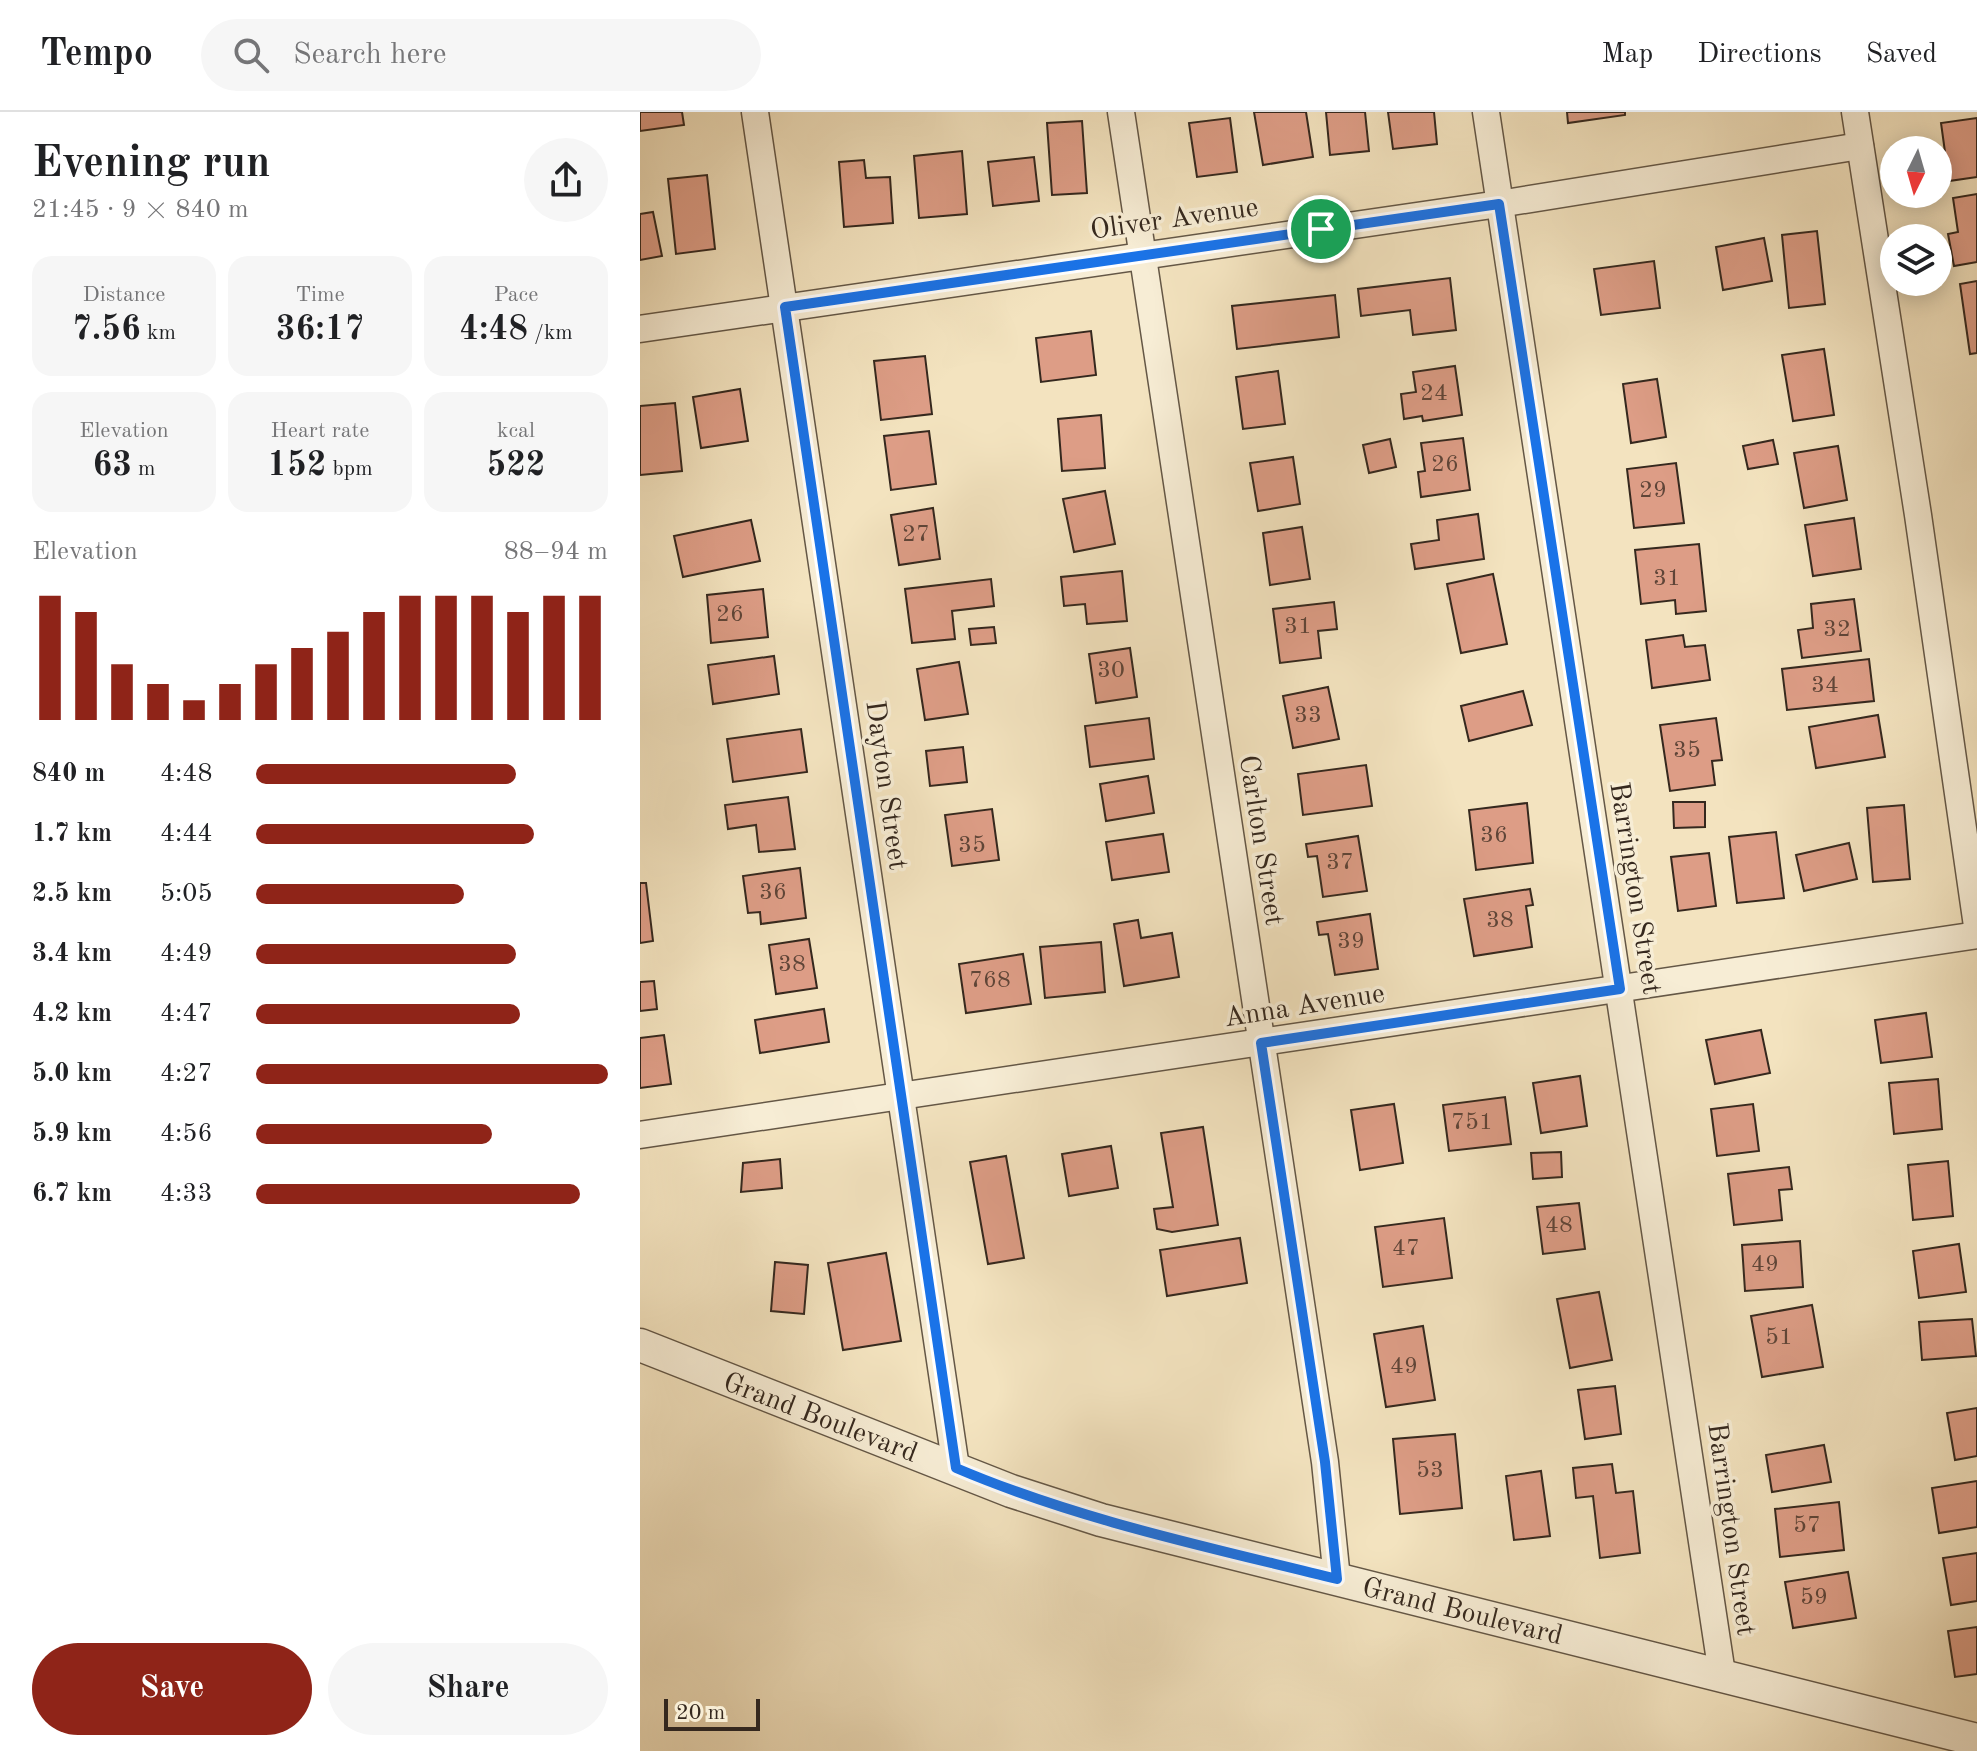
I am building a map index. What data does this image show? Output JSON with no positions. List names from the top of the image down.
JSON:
{
  "streets": {
    "street": [
      "Oliver Avenue",
      "Dayton Street",
      "Carlton Street",
      "Barrington Street",
      "Anna Avenue",
      "Grand Boulevard"
    ]
  },
  "crossings": [
    ["Oliver Avenue", "Dayton Street"],
    ["Oliver Avenue", "Carlton Street"],
    ["Oliver Avenue", "Barrington Street"],
    ["Dayton Street", "Anna Avenue"],
    ["Dayton Street", "Grand Boulevard"],
    ["Carlton Street", "Anna Avenue"],
    ["Carlton Street", "Grand Boulevard"],
    ["Barrington Street", "Anna Avenue"],
    ["Barrington Street", "Grand Boulevard"]
  ],
  "house_numbers": [
    "24",
    "26",
    "29",
    "27",
    "31",
    "26",
    "31",
    "32",
    "30",
    "34",
    "33",
    "35",
    "36",
    "35",
    "37",
    "36",
    "38",
    "39",
    "38",
    "768",
    "751",
    "48",
    "47",
    "49",
    "51",
    "49",
    "53",
    "57",
    "59"
  ],
  "scale_bar": "20 m",
  "north": "bottom",
  "page": {
    "header": "Tempo",
    "search": "Search here",
    "nav": ["Map", "Directions", "Saved"],
    "heading": ["Evening run", "21:45 · 9 × 840 m"],
    "stats": [
      ["Distance", "7.56 km"],
      ["Time", "36:17"],
      ["Pace", "4:48 /km"],
      ["Elevation", "63 m"],
      ["Heart rate", "152 bpm"],
      ["kcal", "522"]
    ],
    "chart": ["Elevation", "88–94 m"],
    "list": [
      {
        "name": "840 m",
        "note": "4:48"
      },
      {
        "name": "1.7 km",
        "note": "4:44"
      },
      {
        "name": "2.5 km",
        "note": "5:05"
      },
      {
        "name": "3.4 km",
        "note": "4:49"
      },
      {
        "name": "4.2 km",
        "note": "4:47"
      },
      {
        "name": "5.0 km",
        "note": "4:27"
      },
      {
        "name": "5.9 km",
        "note": "4:56"
      },
      {
        "name": "6.7 km",
        "note": "4:33"
      }
    ],
    "buttons": ["Save", "Share"],
    "scale": "20 m"
  }
}
